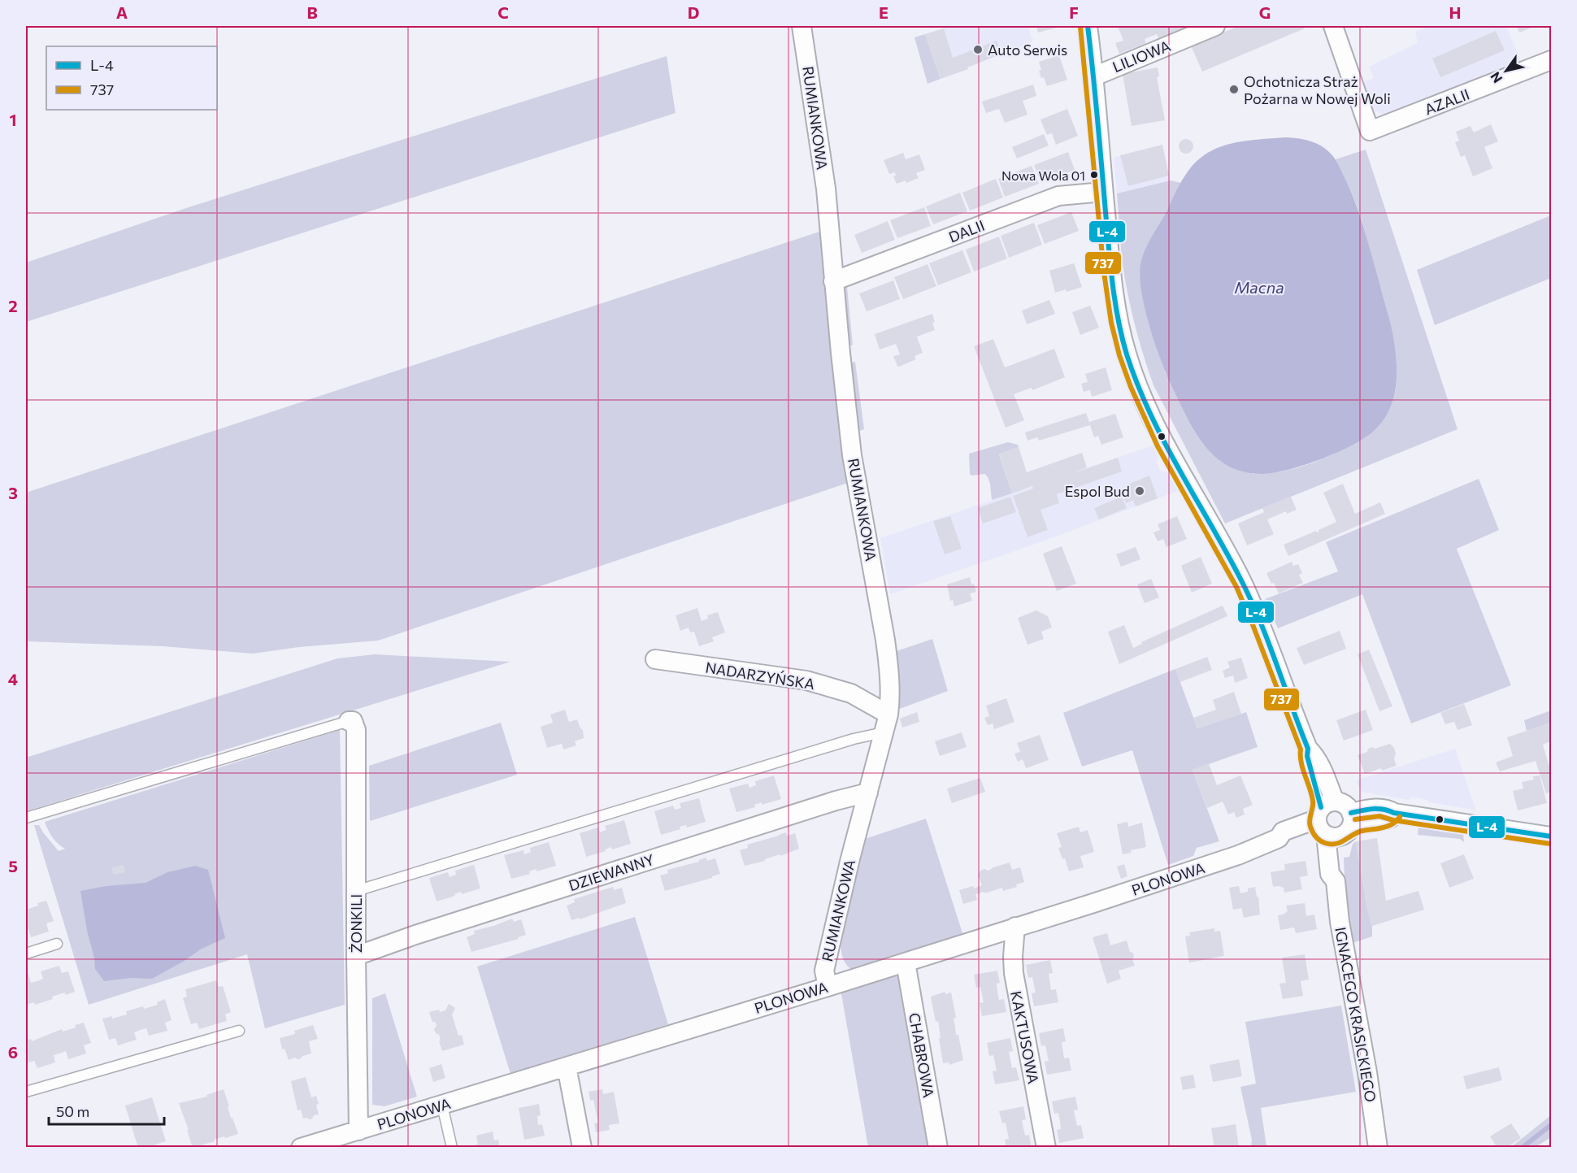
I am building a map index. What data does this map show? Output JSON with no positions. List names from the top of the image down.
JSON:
{
  "streets": {
    "street": [
      "LILIOWA",
      "AZALII",
      "RUMIANKOWA",
      "DALII",
      "NADARZYŃSKA",
      "DZIEWANNY",
      "PLONOWA",
      "ŻONKILI",
      "IGNACEGO KRASICKIEGO",
      "KAKTUSOWA",
      "CHABROWA"
    ]
  },
  "crossings": [
    ["LILIOWA", "IGNACEGO KRASICKIEGO"],
    ["RUMIANKOWA", "DALII"],
    ["RUMIANKOWA", "NADARZYŃSKA"],
    ["RUMIANKOWA", "DZIEWANNY"],
    ["RUMIANKOWA", "PLONOWA"],
    ["DALII", "IGNACEGO KRASICKIEGO"],
    ["DZIEWANNY", "ŻONKILI"],
    ["PLONOWA", "ŻONKILI"],
    ["PLONOWA", "IGNACEGO KRASICKIEGO"],
    ["PLONOWA", "KAKTUSOWA"],
    ["PLONOWA", "CHABROWA"]
  ],
  "water": ["Macna"],
  "places": [
    "Auto Serwis",
    "Ochotnicza Straż Pożarna w Nowej Woli",
    "Nowa Wola 01",
    "Espol Bud"
  ],
  "lines": ["transit line L-4", "transit line 737"],
  "legend": ["L-4", "737"],
  "scale_bar": "50 m",
  "north": "bottom left",
  "grid": {
    "columns": [
      "A",
      "B",
      "C",
      "D",
      "E",
      "F",
      "G",
      "H"
    ],
    "rows": [
      "1",
      "2",
      "3",
      "4",
      "5",
      "6"
    ]
  }
}
